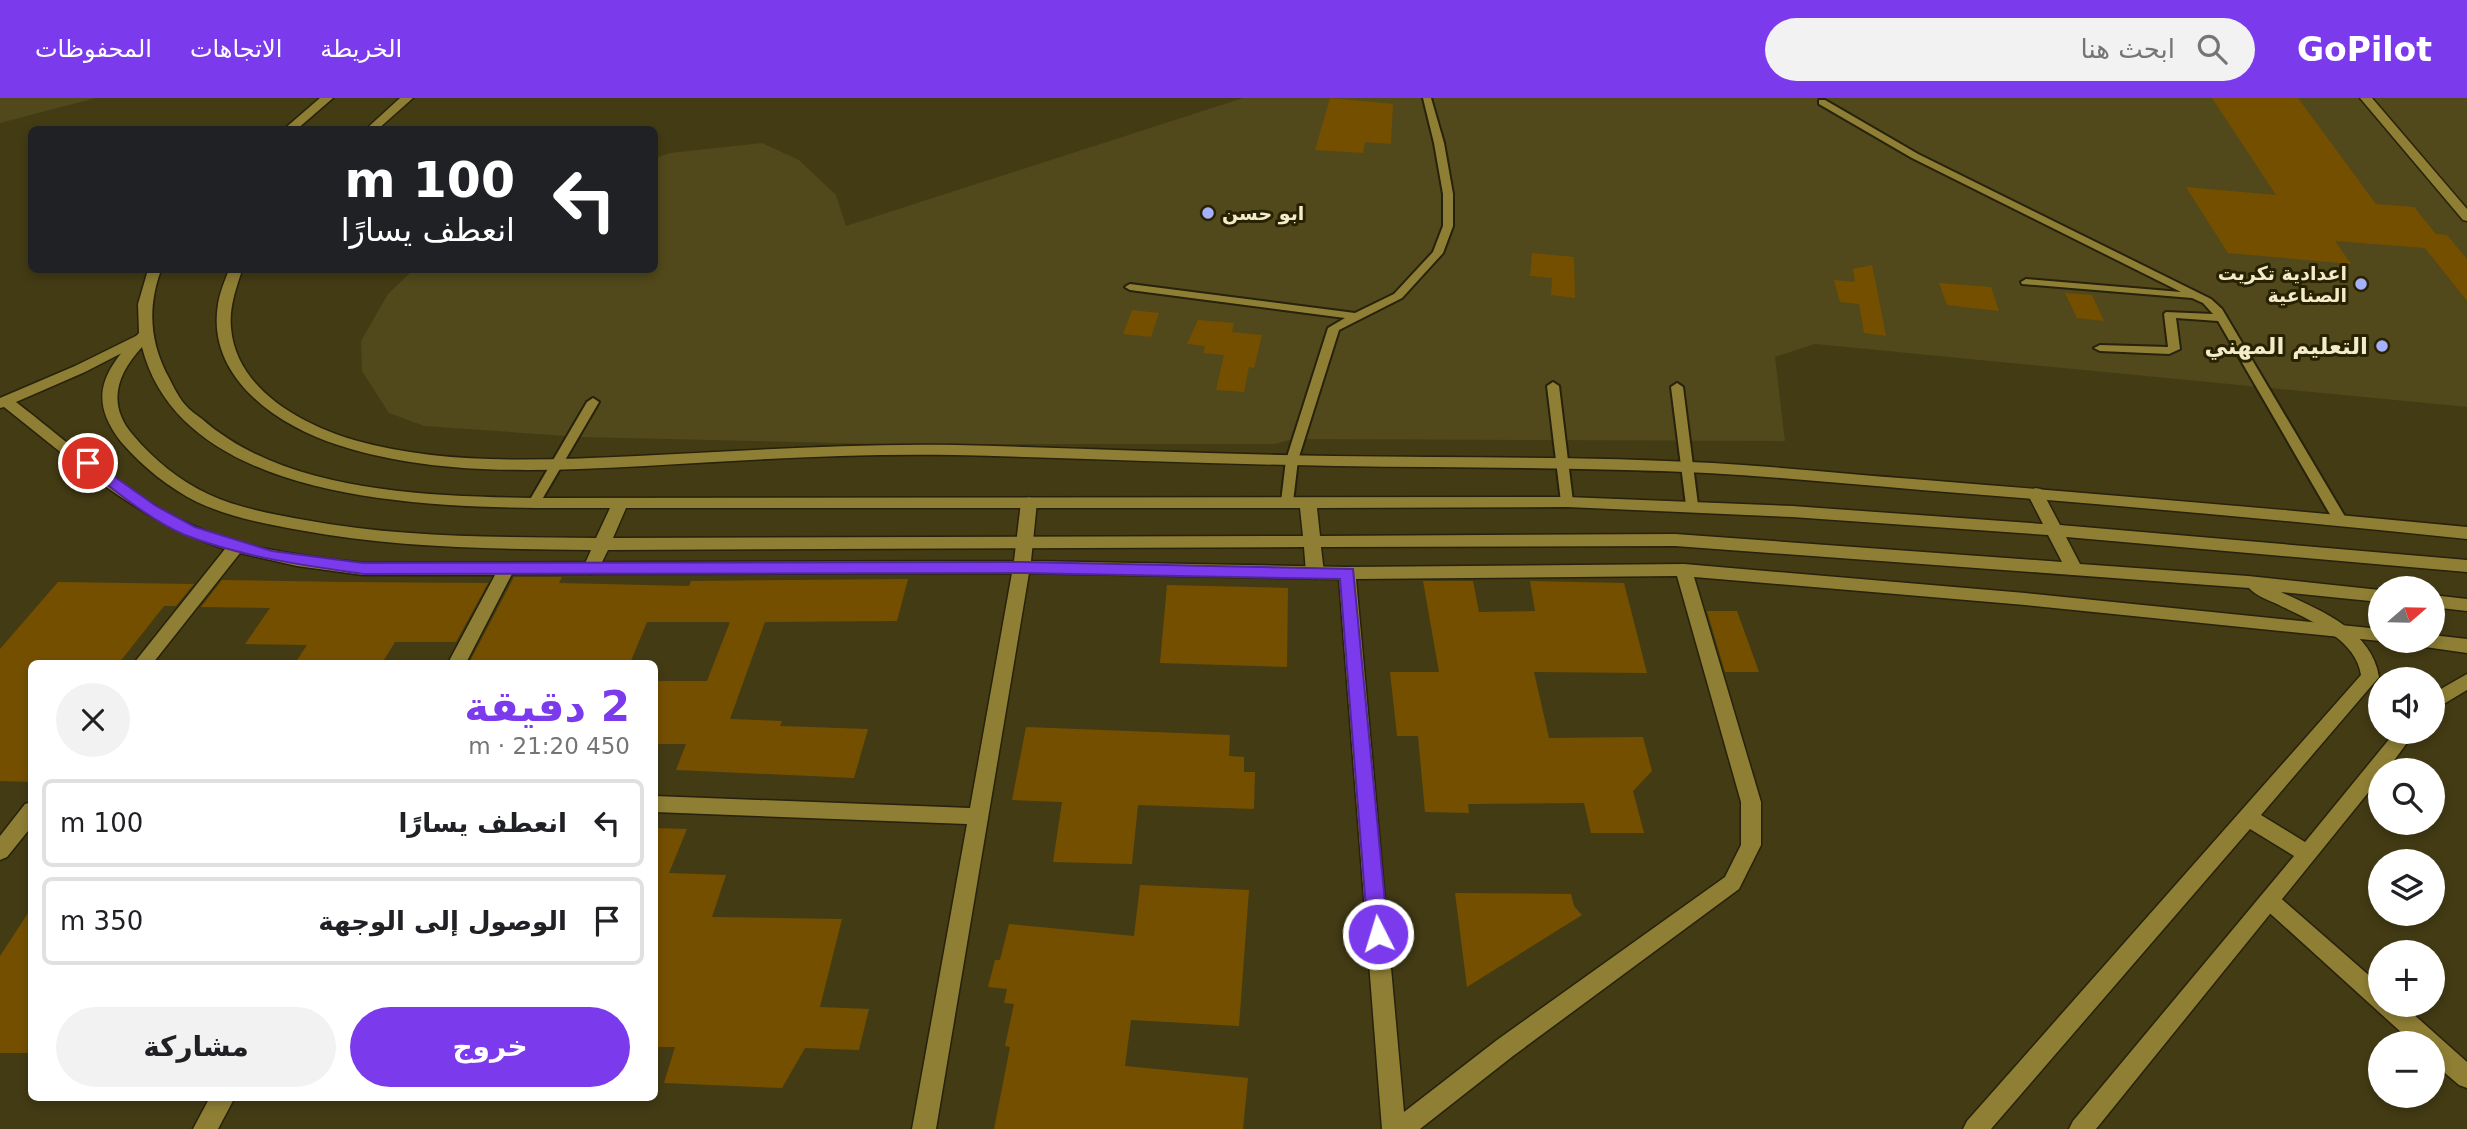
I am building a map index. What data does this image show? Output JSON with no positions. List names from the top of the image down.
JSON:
{
  "places": ["ابو حسن", "اعدادية تكريت الصناعية", "التعليم المهني"],
  "north": "right",
  "page": {
    "header": "GoPilot",
    "search": "ابحث هنا",
    "nav": ["الخريطة", "الاتجاهات", "المحفوظات"],
    "turn": ["100 m", "انعطف يسارًا"],
    "map_buttons": ["+", "−"],
    "heading": ["2 دقيقة", "450 m · 21:20"],
    "list": [
      {
        "name": "انعطف يسارًا",
        "value": "100 m"
      },
      {
        "name": "الوصول إلى الوجهة",
        "value": "350 m"
      }
    ],
    "buttons": ["خروج", "مشاركة"]
  }
}
